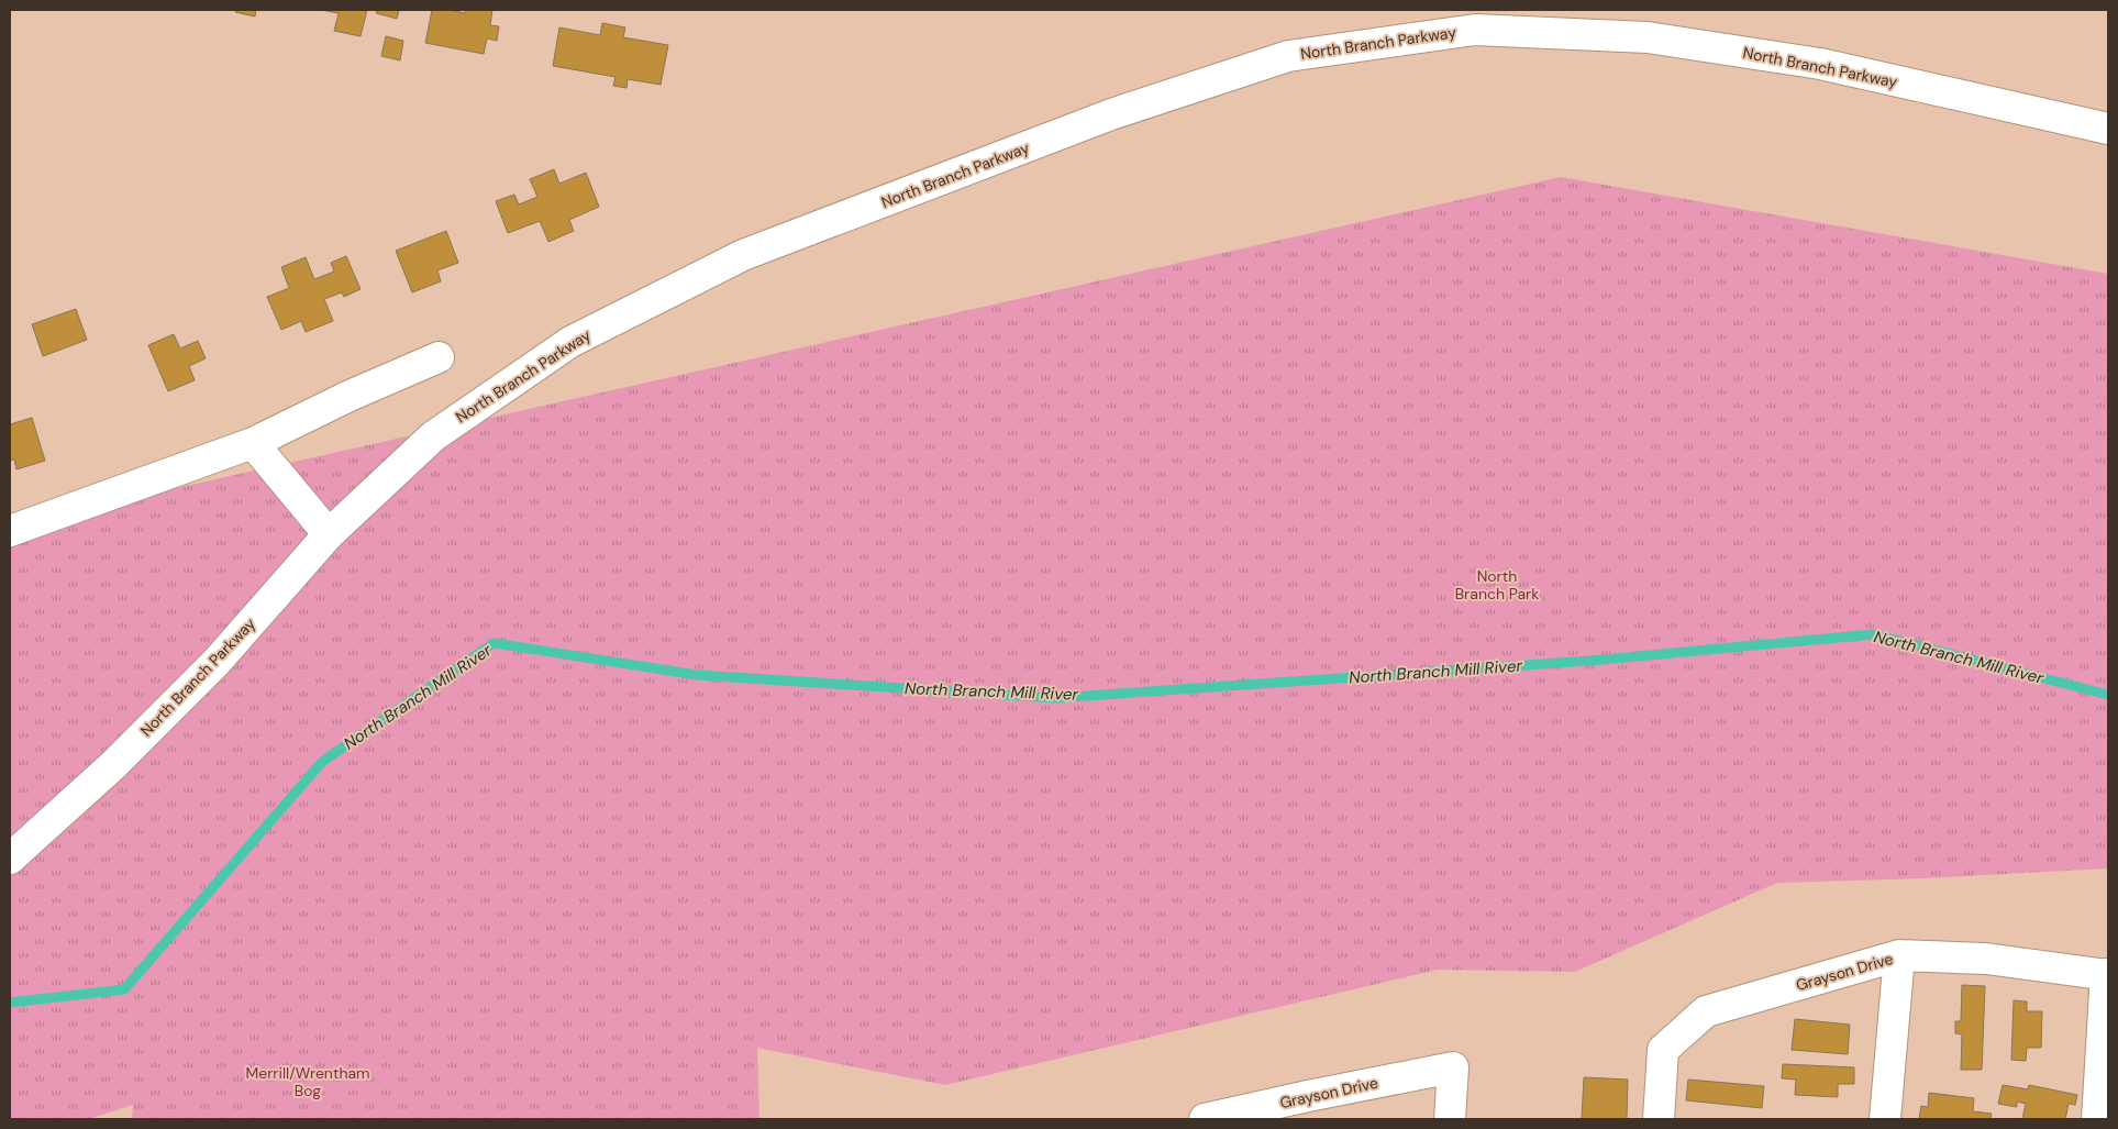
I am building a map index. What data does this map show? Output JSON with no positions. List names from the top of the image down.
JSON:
{
  "streets": {
    "street": ["North Branch Parkway", "Grayson Drive"]
  },
  "water": ["North Branch Mill River"],
  "parks": ["North Branch Park", "Merrill/Wrentham Bog"]
}
